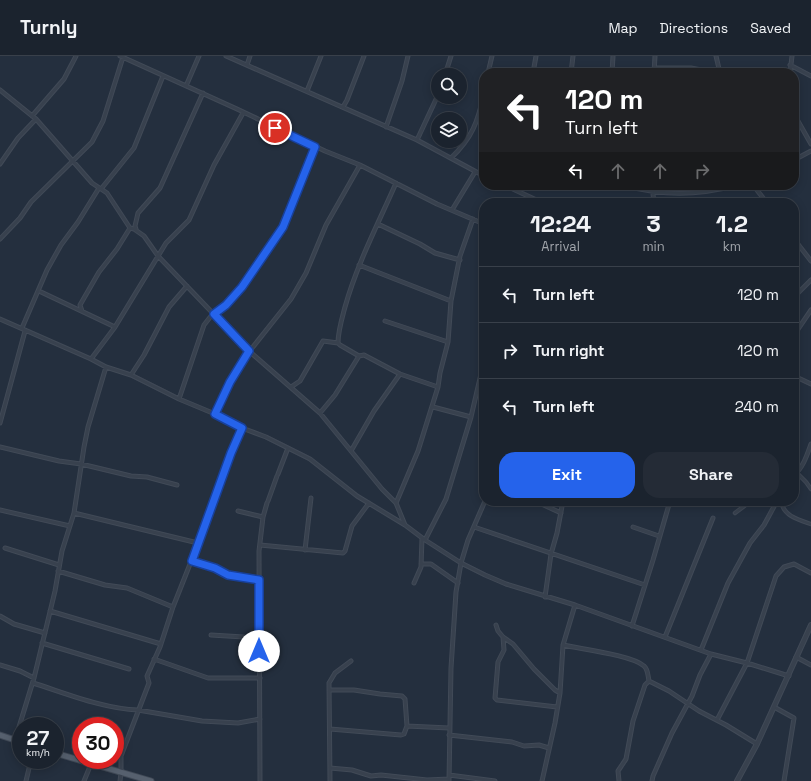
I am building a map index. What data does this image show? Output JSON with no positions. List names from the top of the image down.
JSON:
{
  "page": {
    "header": "Turnly",
    "nav": ["Map", "Directions", "Saved"],
    "turn": ["120 m", "Turn left"],
    "eta": [
      "12:24",
      "Arrival",
      "3",
      "min",
      "1.2",
      "km"
    ],
    "list": [
      {
        "name": "Turn left",
        "value": "120 m"
      },
      {
        "name": "Turn right",
        "value": "120 m"
      },
      {
        "name": "Turn left",
        "value": "240 m"
      }
    ],
    "buttons": ["Exit", "Share"],
    "speed": "27 km/h",
    "limit": "30"
  }
}
